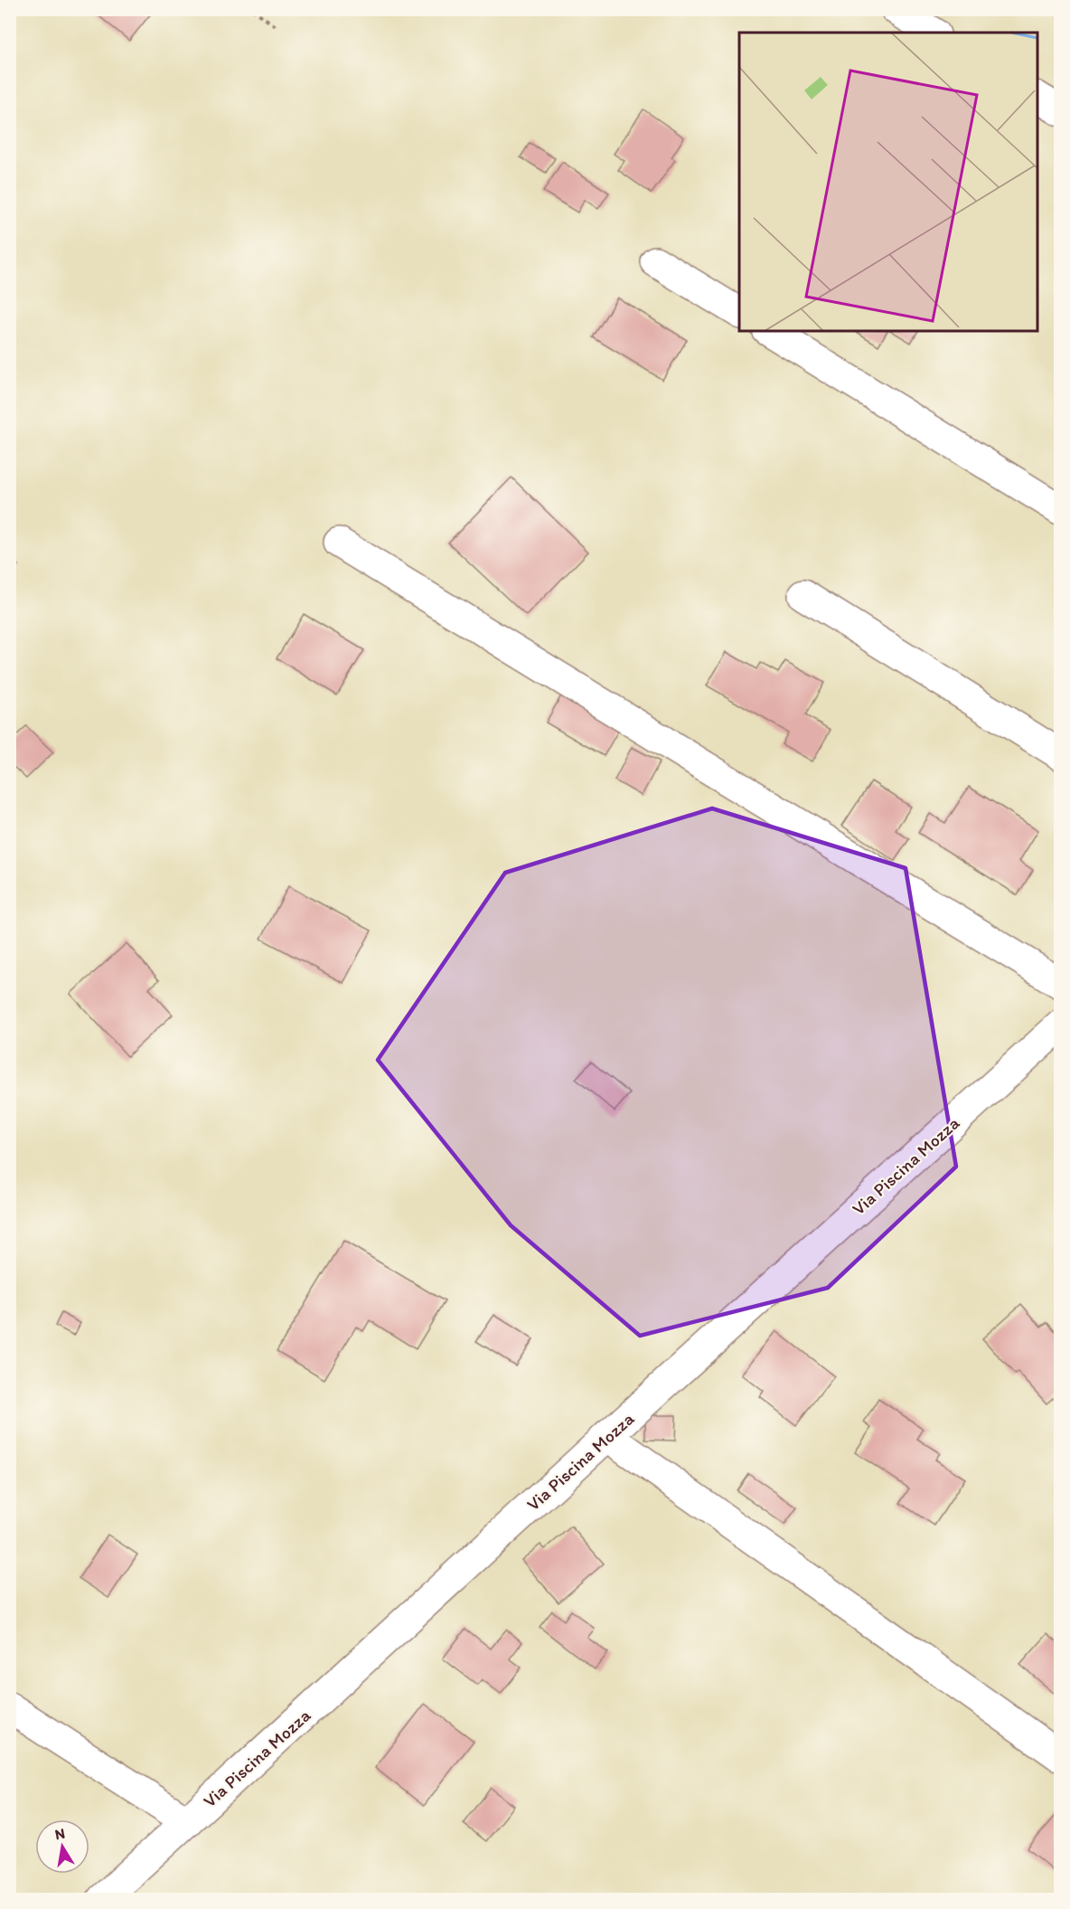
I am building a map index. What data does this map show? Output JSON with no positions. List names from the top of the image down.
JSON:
{
  "streets": {
    "street": ["Via Piscina Mozza"]
  },
  "north": "top"
}
